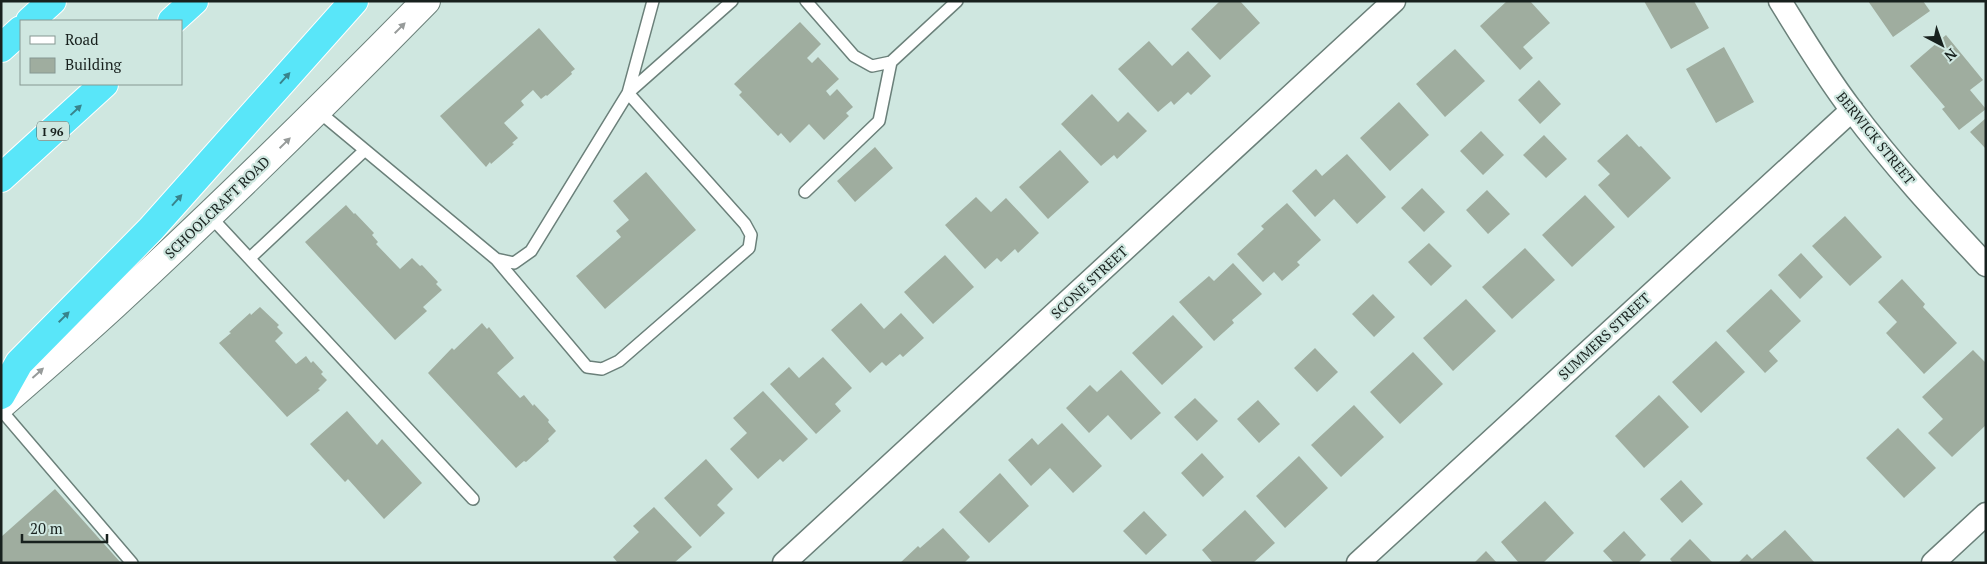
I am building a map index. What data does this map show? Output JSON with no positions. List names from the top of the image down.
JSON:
{
  "streets": {
    "highway": ["I 96"],
    "main road": ["SCHOOLCRAFT ROAD"],
    "street": ["BERWICK STREET", "SCONE STREET", "SUMMERS STREET"]
  },
  "crossings": [
    ["BERWICK STREET", "SUMMERS STREET"]
  ],
  "one_way": ["SCHOOLCRAFT ROAD"],
  "legend": ["Road", "Building"],
  "scale_bar": "20 m",
  "north": "bottom right"
}
